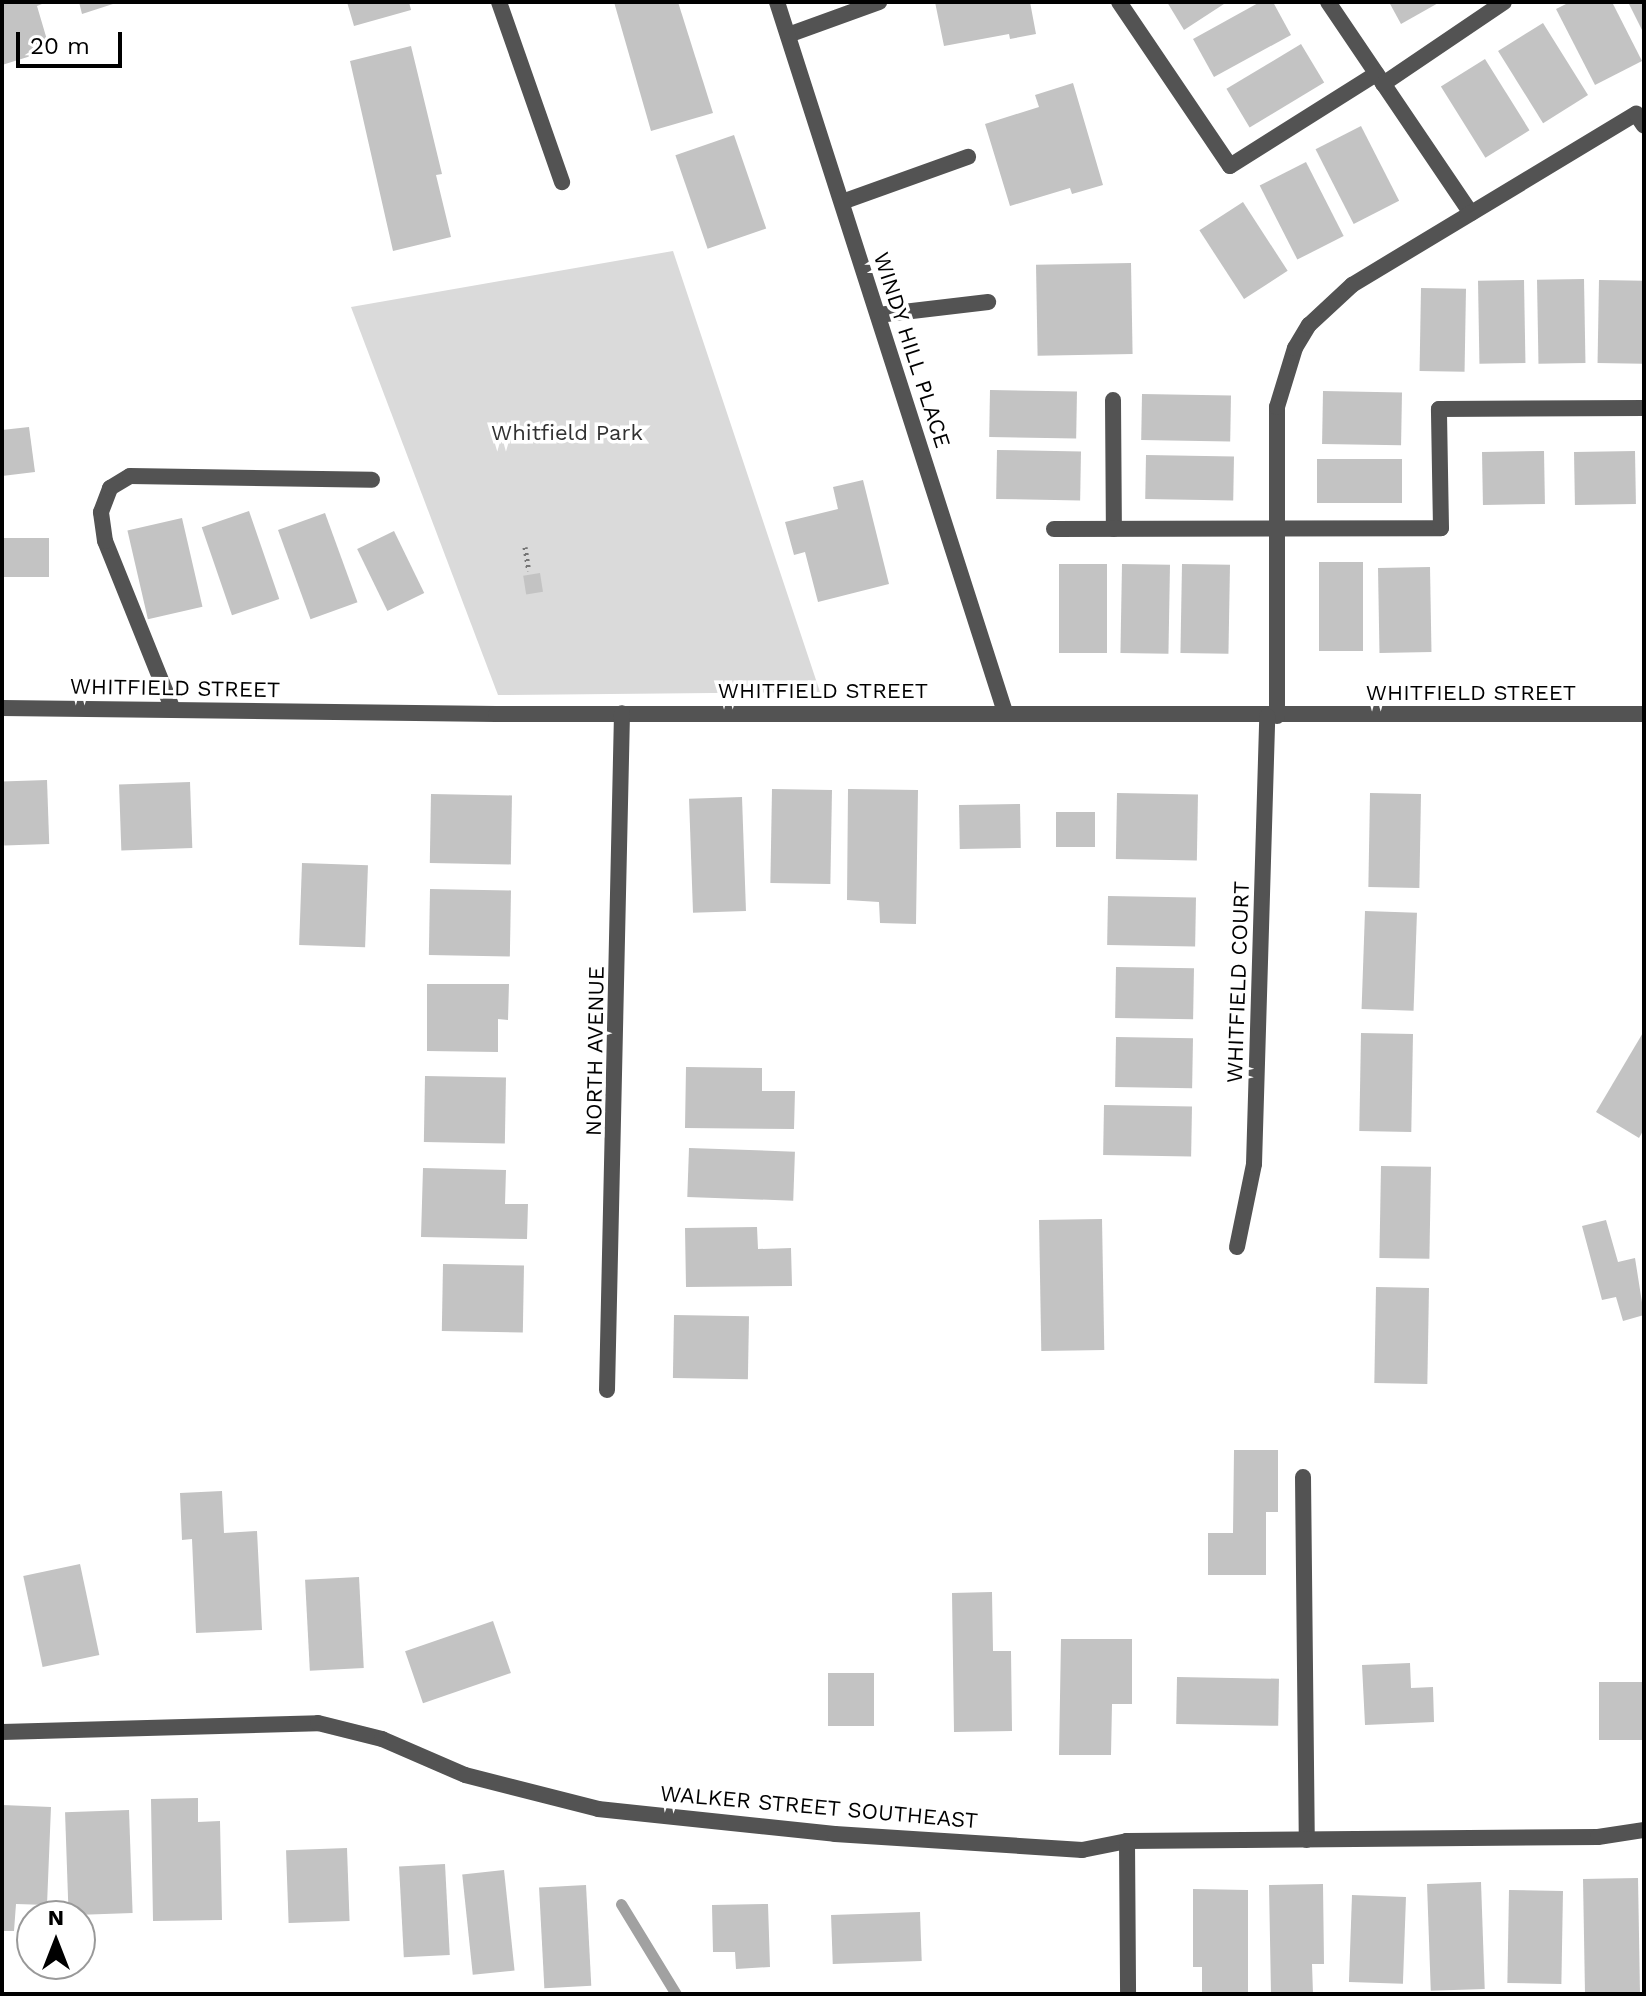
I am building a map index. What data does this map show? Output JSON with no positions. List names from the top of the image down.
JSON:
{
  "streets": {
    "street": [
      "WINDY HILL PLACE",
      "WHITFIELD STREET",
      "WHITFIELD COURT",
      "NORTH AVENUE",
      "WALKER STREET SOUTHEAST"
    ]
  },
  "crossings": [
    ["WINDY HILL PLACE", "WHITFIELD STREET"],
    ["WHITFIELD STREET", "WHITFIELD COURT"],
    ["WHITFIELD STREET", "NORTH AVENUE"]
  ],
  "parks": ["Whitfield Park"],
  "scale_bar": "20 m",
  "north": "top"
}
